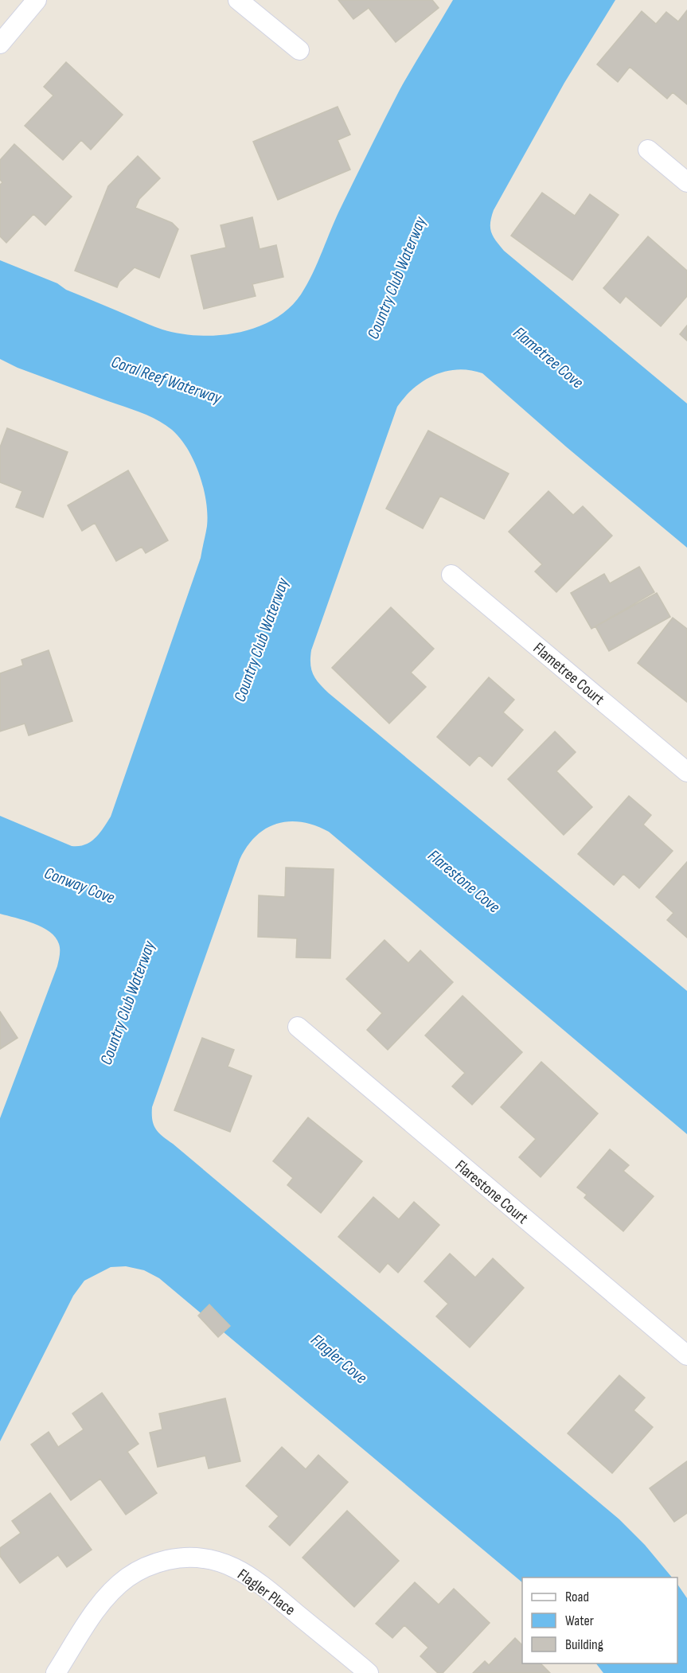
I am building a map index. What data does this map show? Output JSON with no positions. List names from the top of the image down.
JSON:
{
  "streets": {
    "street": ["Flametree Court", "Flarestone Court", "Flagler Place"]
  },
  "water": [
    "Country Club Waterway",
    "Flametree Cove",
    "Coral Reef Waterway",
    "Flarestone Cove",
    "Conway Cove",
    "Flagler Cove"
  ],
  "legend": ["Road", "Water", "Building"]
}
